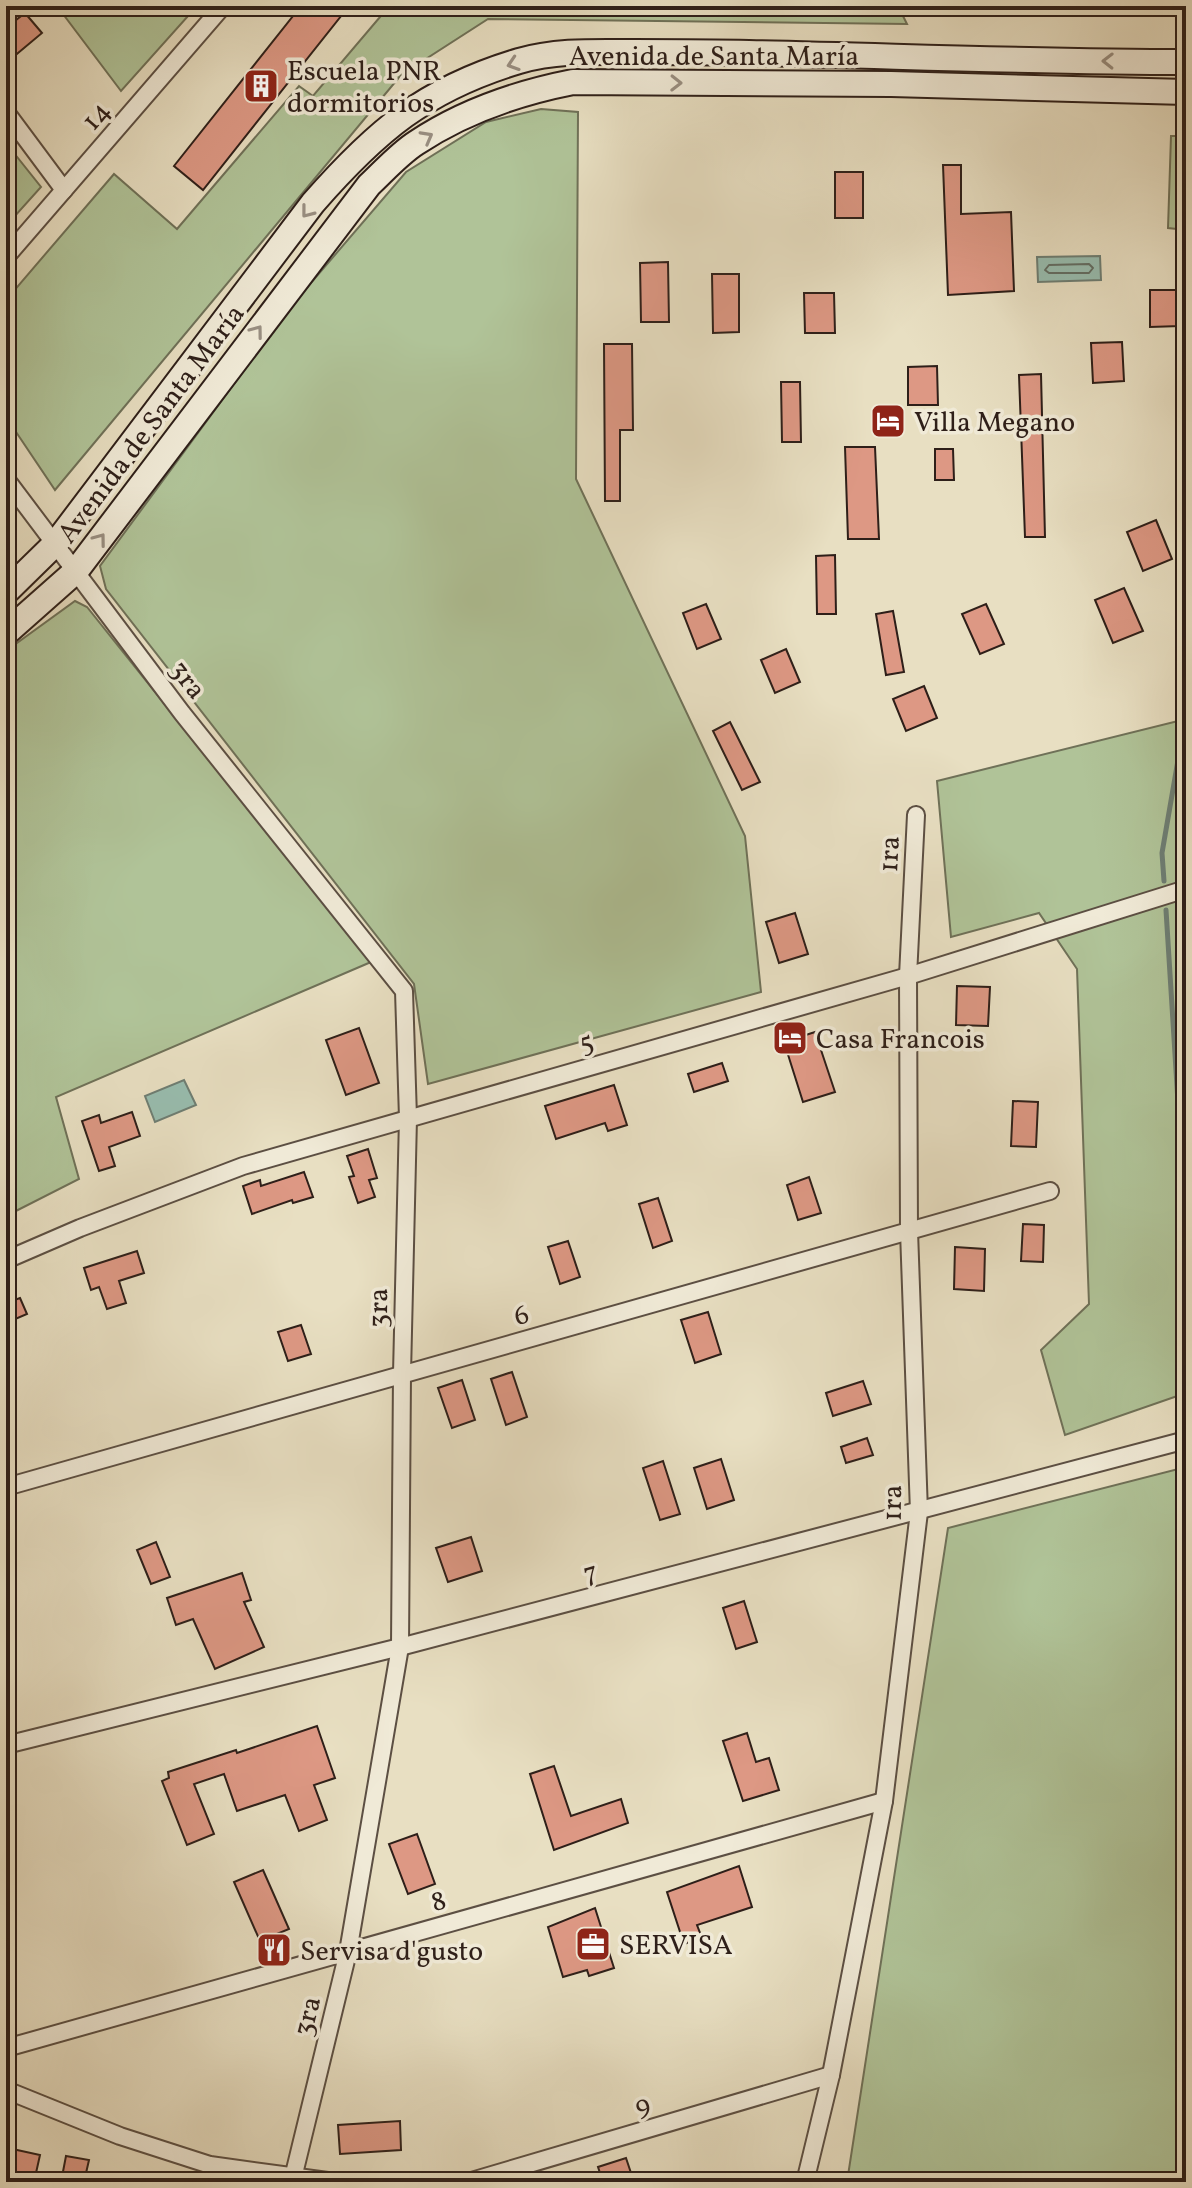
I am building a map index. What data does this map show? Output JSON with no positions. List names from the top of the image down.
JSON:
{
  "streets": {
    "street": [
      "Avenida de Santa María",
      "14",
      "3ra",
      "1ra",
      "5",
      "6",
      "7",
      "8",
      "9"
    ]
  },
  "crossings": [
    ["Avenida de Santa María", "3ra"],
    ["3ra", "5"],
    ["3ra", "6"],
    ["3ra", "7"],
    ["3ra", "8"],
    ["1ra", "5"],
    ["1ra", "6"],
    ["1ra", "7"],
    ["1ra", "8"],
    ["1ra", "9"]
  ],
  "places": {
    "building": ["Escuela PNR dormitorios"],
    "hotel": ["Villa Megano", "Casa Francois"],
    "office": ["SERVISA"],
    "restaurant": ["Servisa d'gusto"]
  }
}
